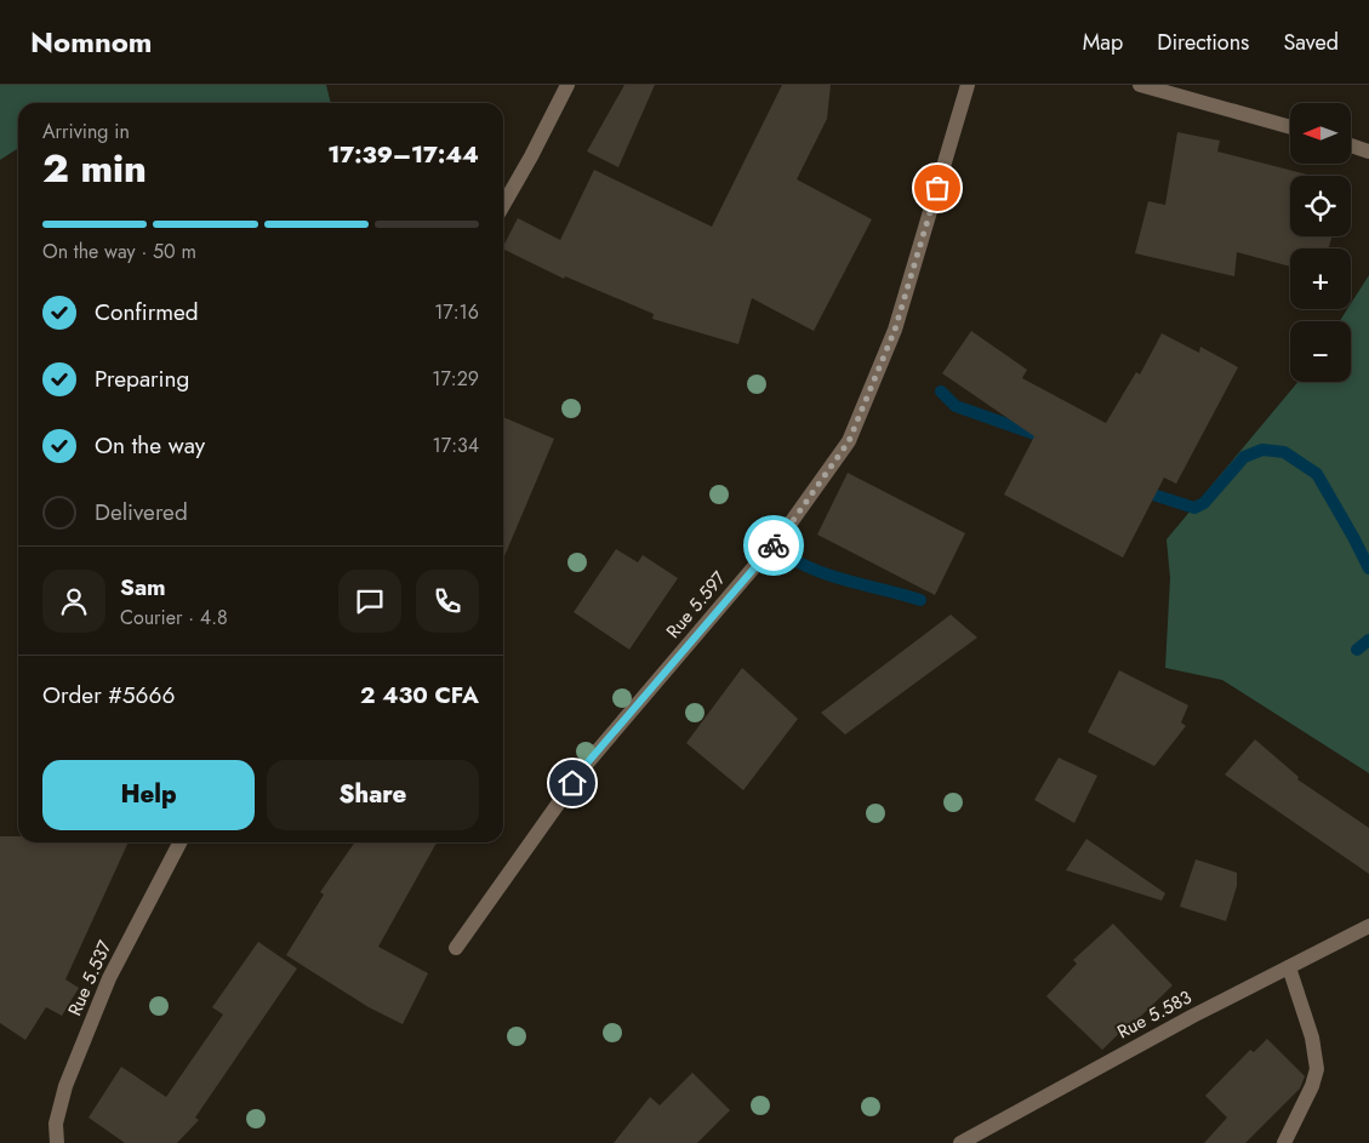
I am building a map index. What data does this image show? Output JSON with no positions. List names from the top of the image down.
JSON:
{
  "streets": {
    "street": ["Rue 5.597", "Rue 5.537", "Rue 5.583"]
  },
  "north": "left",
  "page": {
    "header": "Nomnom",
    "nav": ["Map", "Directions", "Saved"],
    "map_buttons": ["+", "−"],
    "heading": ["2 min", "Arriving in", "17:39–17:44"],
    "panel": [
      "Sam",
      "Courier · 4.8",
      "Order #5666",
      "2 430 CFA"
    ],
    "bar": "On the way · 50 m",
    "list": [
      ["Confirmed", "17:16"],
      ["Preparing", "17:29"],
      ["On the way", "17:34"],
      "Delivered"
    ],
    "buttons": ["Help", "Share"]
  }
}
